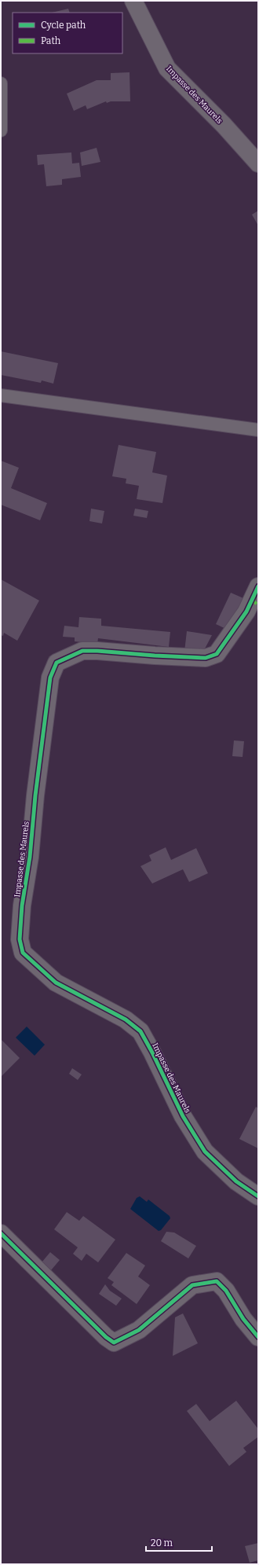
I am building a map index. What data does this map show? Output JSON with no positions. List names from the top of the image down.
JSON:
{
  "streets": {
    "street": ["Impasse des Maurels"]
  },
  "legend": ["Cycle path", "Path"],
  "scale_bar": "20 m"
}
